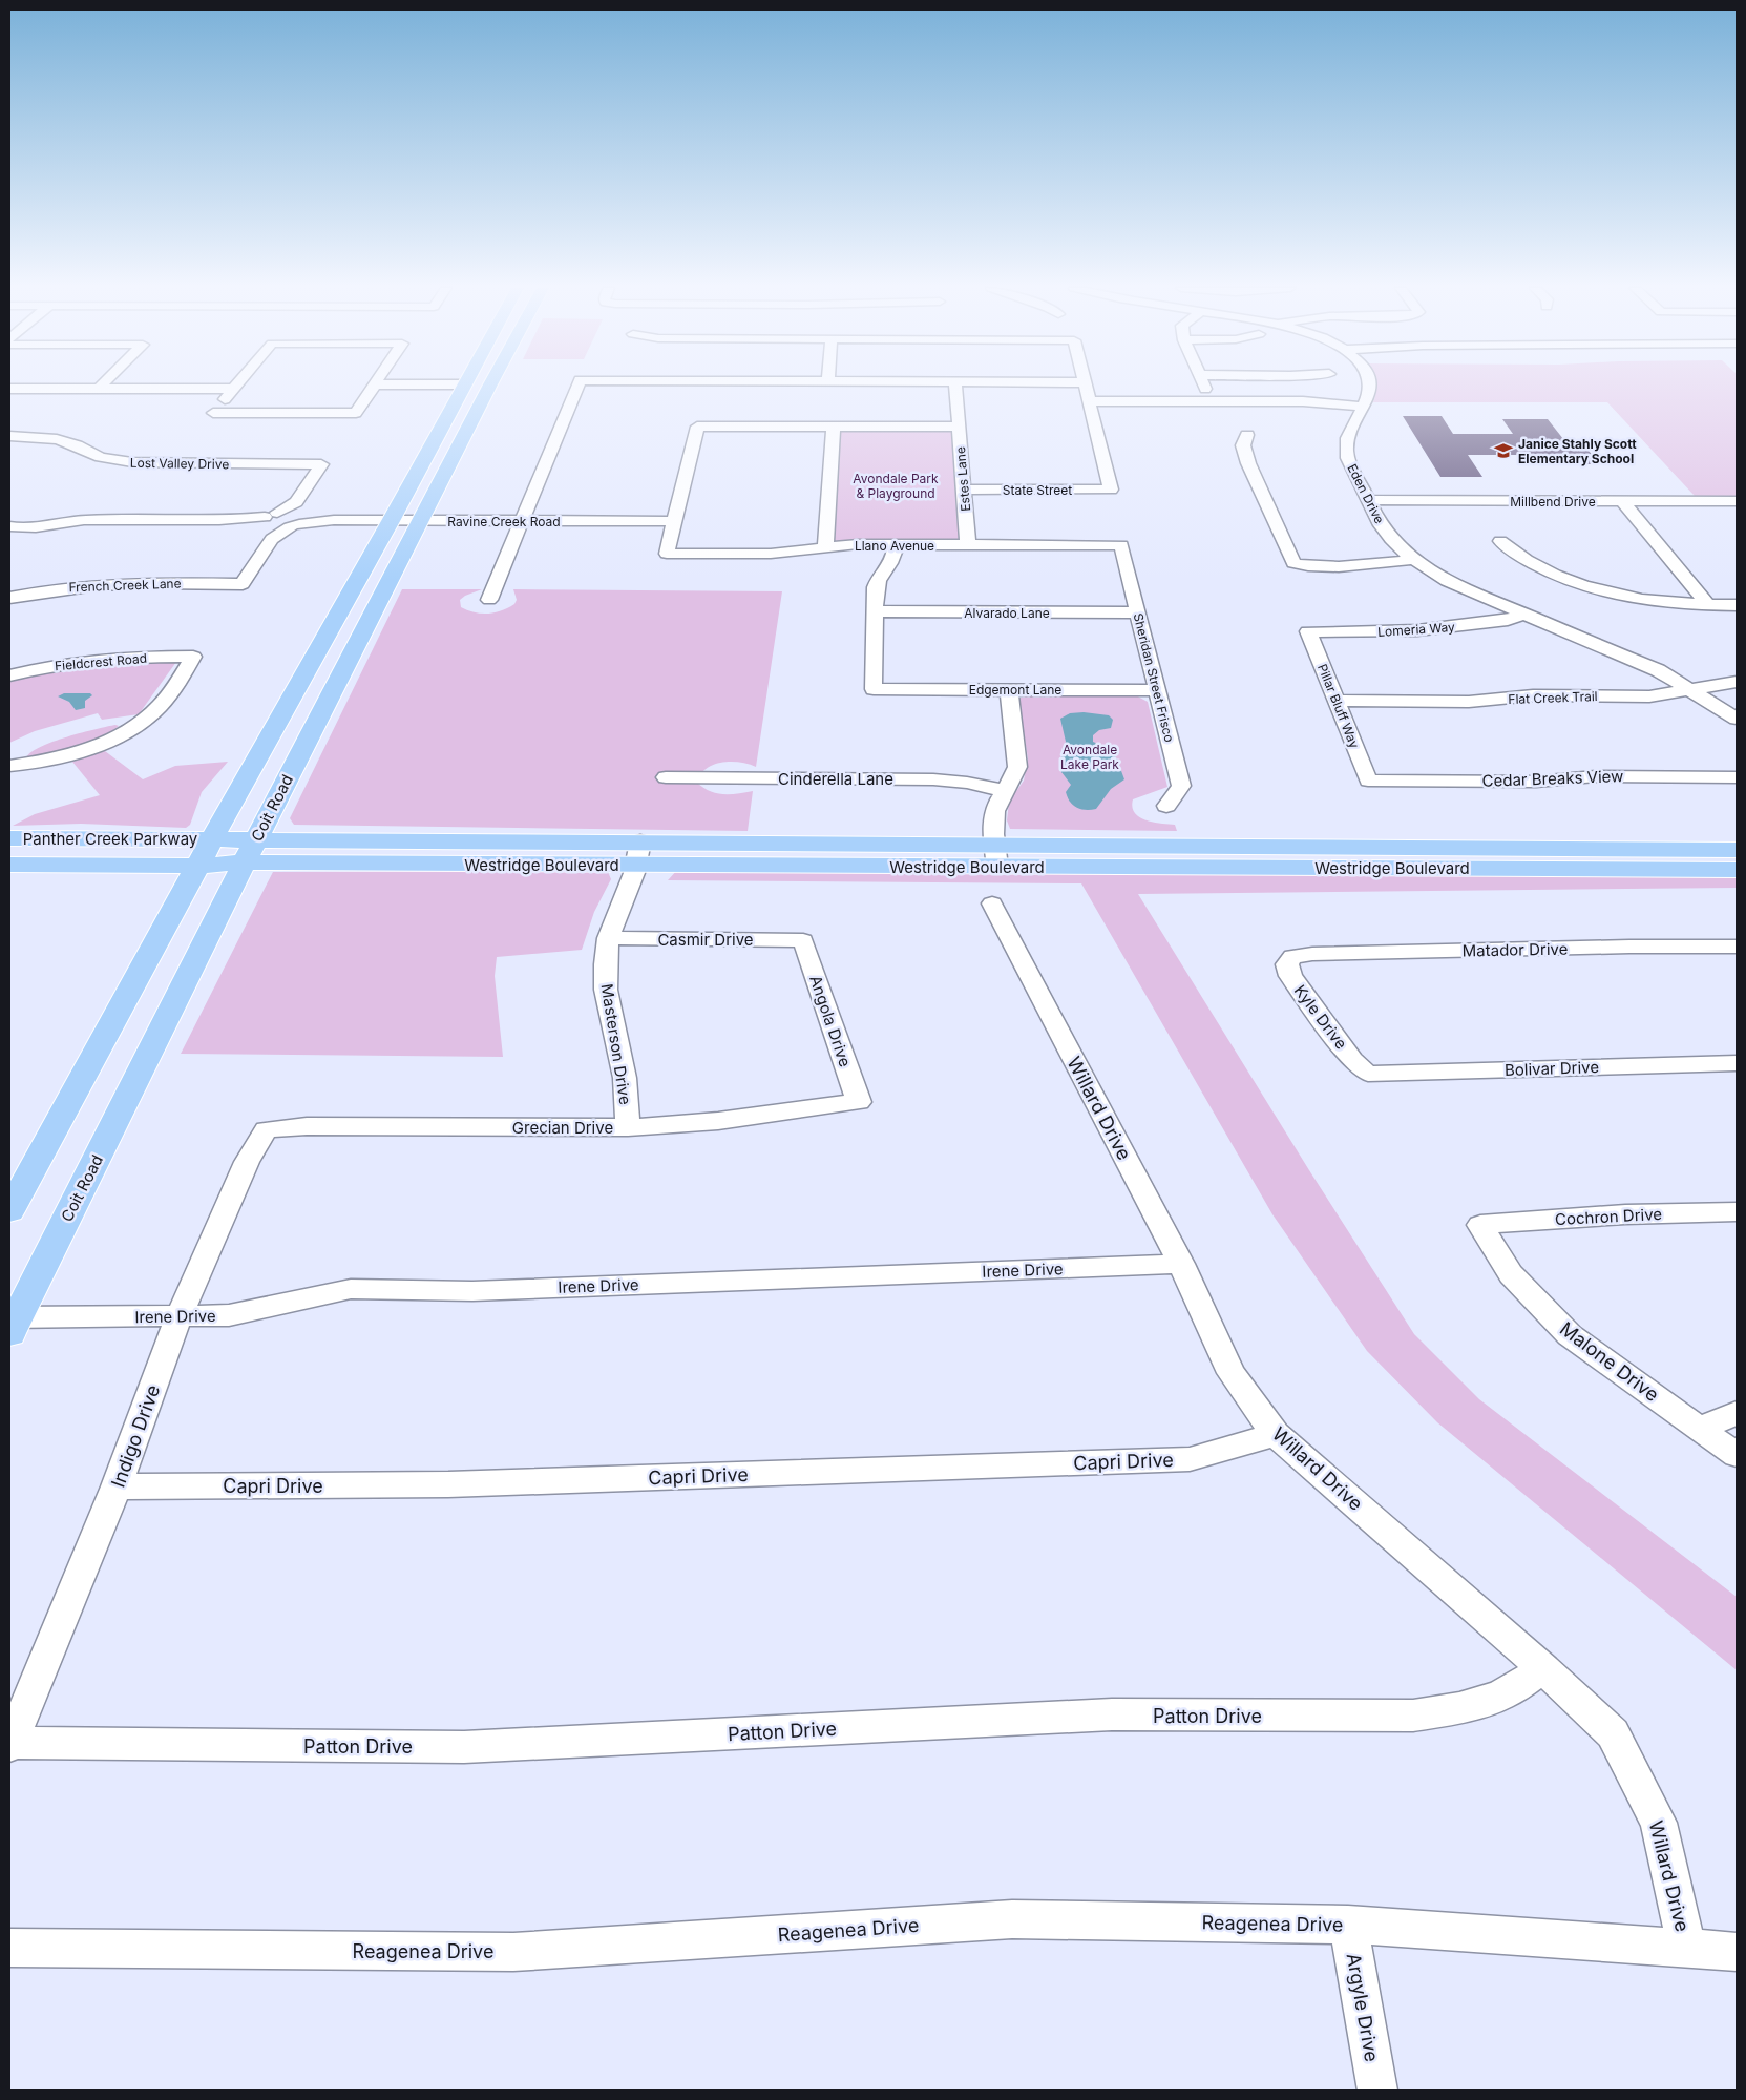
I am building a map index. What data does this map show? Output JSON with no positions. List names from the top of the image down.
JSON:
{
  "streets": {
    "main road": ["Coit Road", "Panther Creek Parkway", "Westridge Boulevard"],
    "street": [
      "Lost Valley Drive",
      "Estes Lane",
      "State Street",
      "Eden Drive",
      "Millbend Drive",
      "Ravine Creek Road",
      "Llano Avenue",
      "French Creek Lane",
      "Alvarado Lane",
      "Lomeria Way",
      "Fieldcrest Road",
      "Sheridan Street Frisco",
      "Edgemont Lane",
      "Flat Creek Trail",
      "Pillar Bluff Way",
      "Cinderella Lane",
      "Cedar Breaks View",
      "Casmir Drive",
      "Matador Drive",
      "Kyle Drive",
      "Angola Drive",
      "Masterson Drive",
      "Bolivar Drive",
      "Willard Drive",
      "Grecian Drive",
      "Cochron Drive",
      "Irene Drive",
      "Malone Drive",
      "Indigo Drive",
      "Capri Drive",
      "Patton Drive",
      "Reagenea Drive",
      "Argyle Drive"
    ]
  },
  "crossings": [
    ["Lost Valley Drive", "Ravine Creek Road"],
    ["Estes Lane", "State Street"],
    ["Estes Lane", "Llano Avenue"],
    ["Eden Drive", "Millbend Drive"],
    ["Eden Drive", "Lomeria Way"],
    ["Eden Drive", "Flat Creek Trail"],
    ["Ravine Creek Road", "Llano Avenue"],
    ["Ravine Creek Road", "French Creek Lane"],
    ["Ravine Creek Road", "Coit Road"],
    ["Llano Avenue", "Sheridan Street Frisco"],
    ["Alvarado Lane", "Sheridan Street Frisco"],
    ["Alvarado Lane", "Edgemont Lane"],
    ["Lomeria Way", "Pillar Bluff Way"],
    ["Sheridan Street Frisco", "Edgemont Lane"],
    ["Flat Creek Trail", "Pillar Bluff Way"],
    ["Pillar Bluff Way", "Cedar Breaks View"],
    ["Coit Road", "Westridge Boulevard"],
    ["Coit Road", "Irene Drive"],
    ["Panther Creek Parkway", "Westridge Boulevard"],
    ["Westridge Boulevard", "Masterson Drive"],
    ["Casmir Drive", "Angola Drive"],
    ["Casmir Drive", "Masterson Drive"],
    ["Matador Drive", "Kyle Drive"],
    ["Kyle Drive", "Bolivar Drive"],
    ["Angola Drive", "Grecian Drive"],
    ["Masterson Drive", "Grecian Drive"],
    ["Willard Drive", "Irene Drive"],
    ["Willard Drive", "Capri Drive"],
    ["Willard Drive", "Patton Drive"],
    ["Willard Drive", "Reagenea Drive"],
    ["Grecian Drive", "Indigo Drive"],
    ["Cochron Drive", "Malone Drive"],
    ["Irene Drive", "Indigo Drive"],
    ["Indigo Drive", "Capri Drive"],
    ["Indigo Drive", "Patton Drive"],
    ["Reagenea Drive", "Argyle Drive"]
  ],
  "parks": ["Avondale Park & Playground", "Avondale Lake Park"],
  "places": {
    "school or university": ["Janice Stahly Scott Elementary School"]
  }
}
